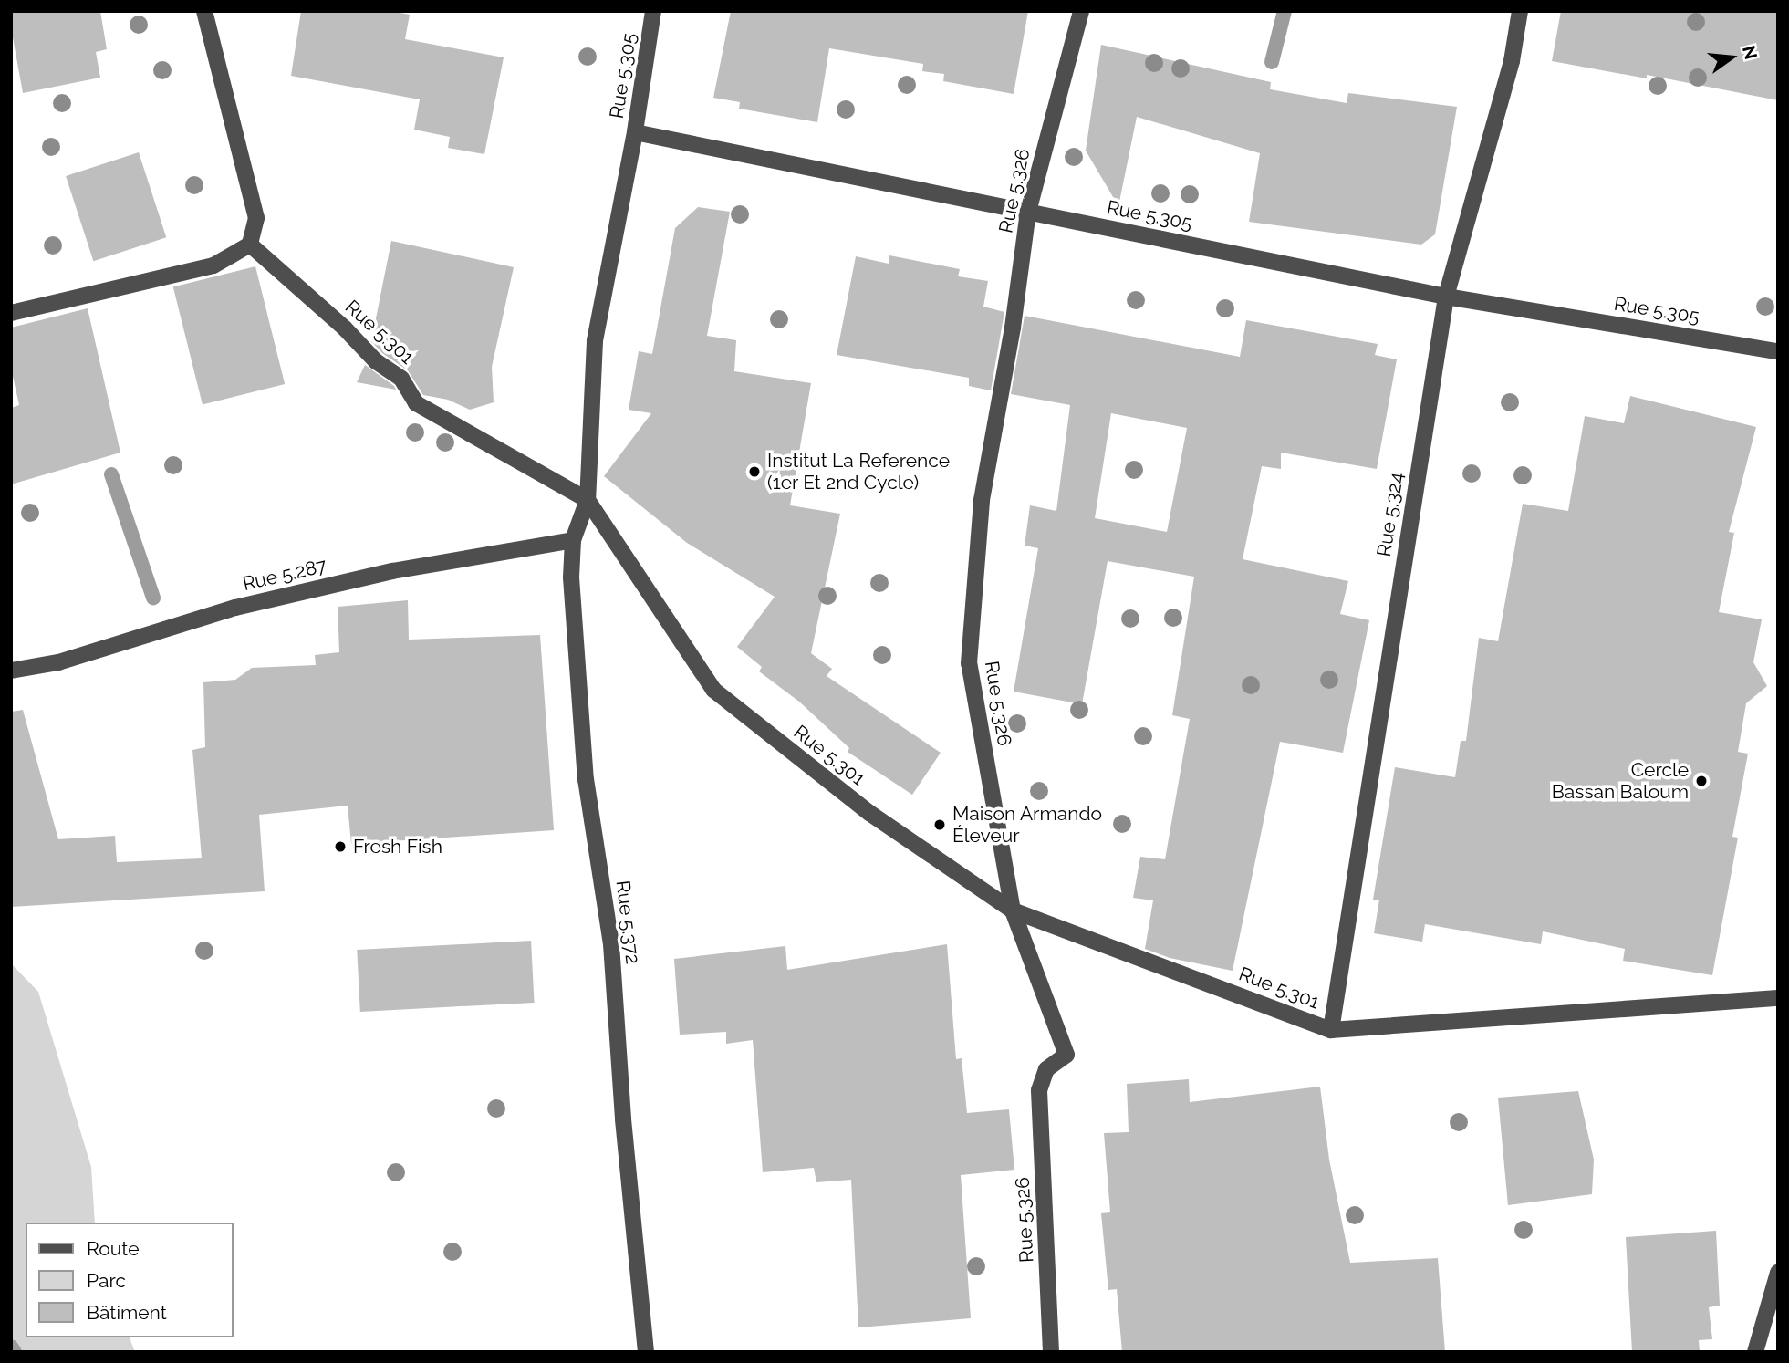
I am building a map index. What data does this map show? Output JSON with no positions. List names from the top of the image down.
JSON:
{
  "streets": {
    "street": [
      "Rue 5.305",
      "Rue 5.326",
      "Rue 5.301",
      "Rue 5.324",
      "Rue 5.287",
      "Rue 5.372"
    ]
  },
  "crossings": [
    ["Rue 5.305", "Rue 5.326"],
    ["Rue 5.305", "Rue 5.324"],
    ["Rue 5.305", "Rue 5.372"],
    ["Rue 5.326", "Rue 5.301"],
    ["Rue 5.301", "Rue 5.324"],
    ["Rue 5.301", "Rue 5.372"],
    ["Rue 5.287", "Rue 5.372"]
  ],
  "places": [
    "Institut La Reference (1er Et 2nd Cycle)",
    "Cercle Bassan Baloum",
    "Maison Armando Éleveur",
    "Fresh Fish"
  ],
  "legend": ["Route", "Parc", "Bâtiment"],
  "north": "right"
}
